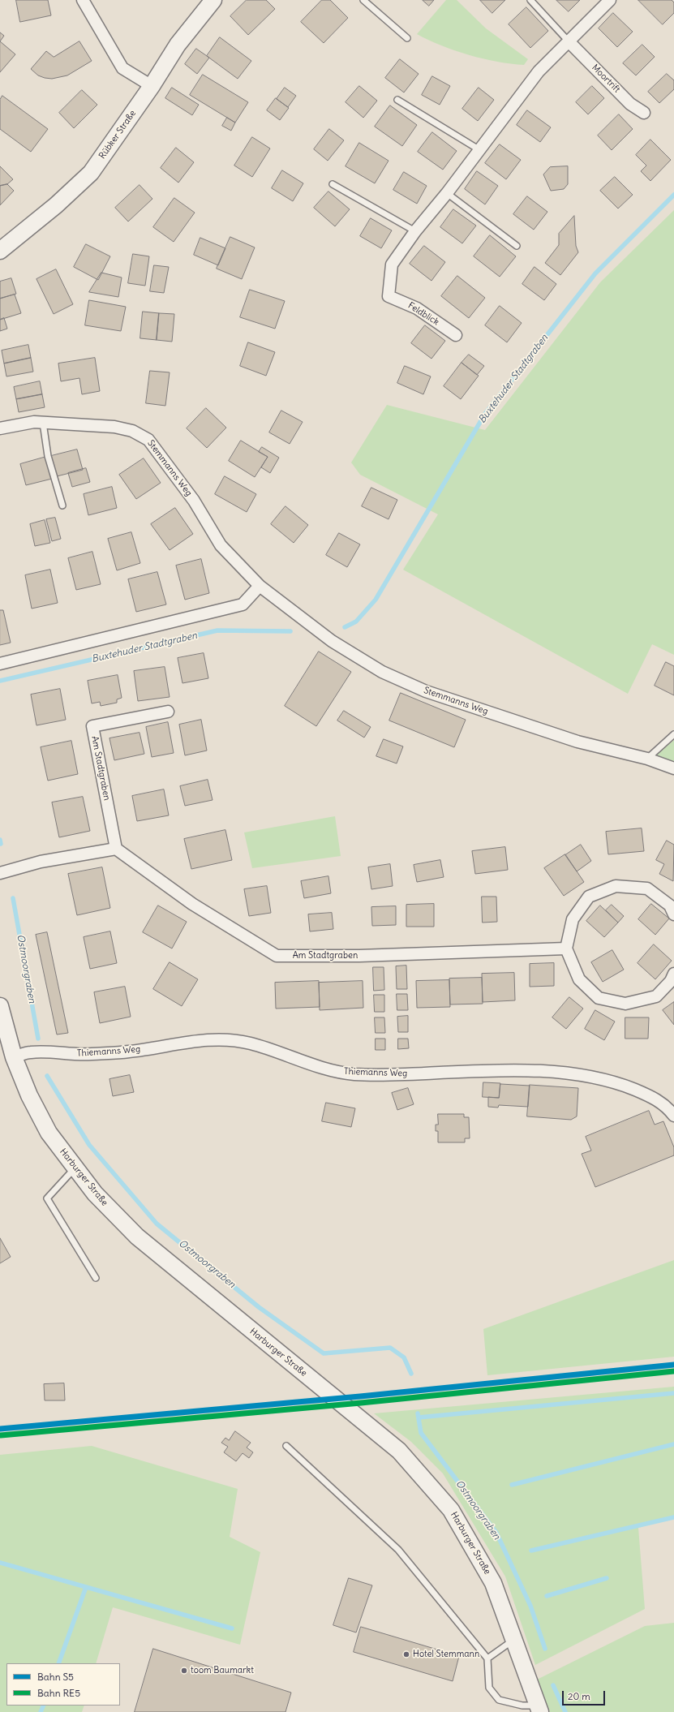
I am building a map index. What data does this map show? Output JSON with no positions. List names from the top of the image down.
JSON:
{
  "streets": {
    "street": [
      "Moortrift",
      "Rübker Straße",
      "Feldblick",
      "Stemmanns Weg",
      "Am Stadtgraben",
      "Thiemanns Weg",
      "Harburger Straße"
    ]
  },
  "crossings": [
    ["Thiemanns Weg", "Harburger Straße"]
  ],
  "water": ["Buxtehuder Stadtgraben", "Ostmoorgraben"],
  "places": ["Hotel Stemmann", "toom Baumarkt"],
  "lines": ["rail line S5", "rail line RE5"],
  "legend": ["Bahn S5", "Bahn RE5"],
  "scale_bar": "20 m"
}
